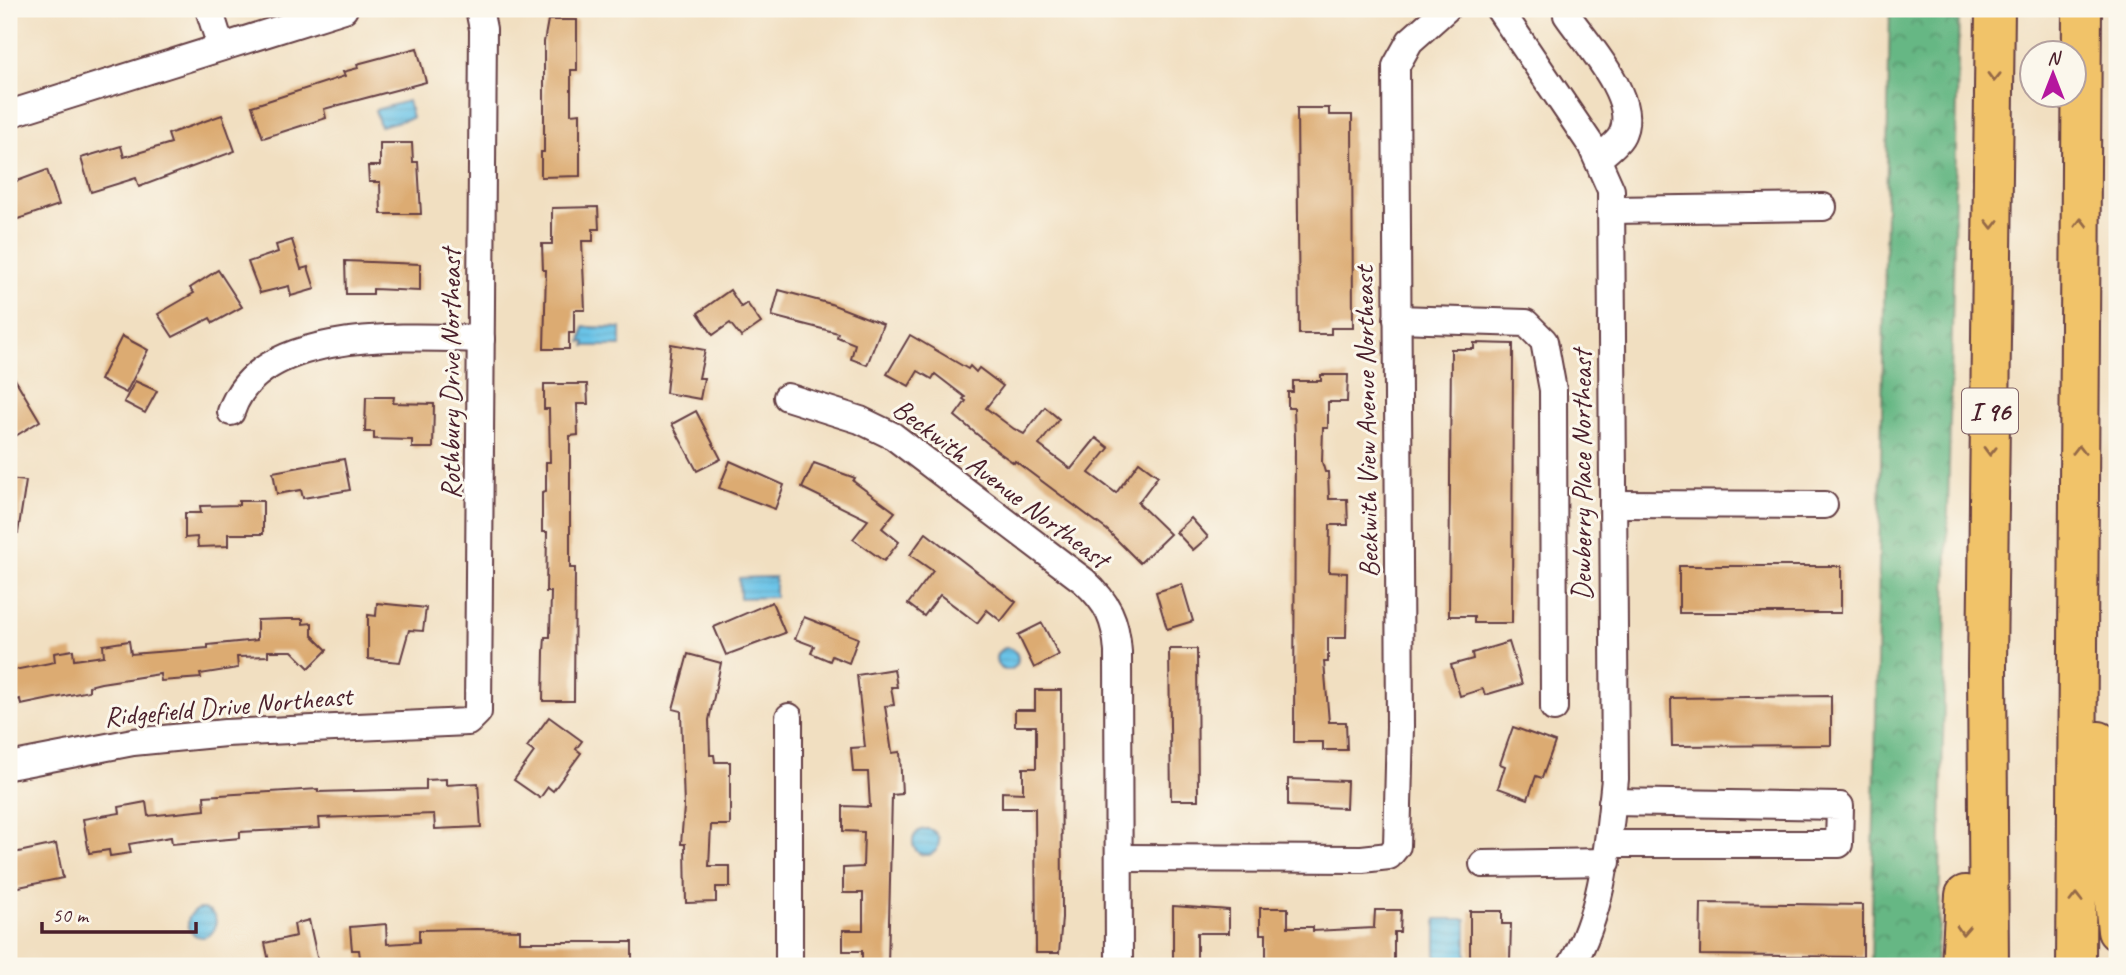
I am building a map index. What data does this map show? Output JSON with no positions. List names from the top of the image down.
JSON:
{
  "streets": {
    "highway": ["I 96"],
    "street": [
      "Rothbury Drive Northeast",
      "Beckwith View Avenue Northeast",
      "Dewberry Place Northeast",
      "Beckwith Avenue Northeast",
      "Ridgefield Drive Northeast"
    ]
  },
  "crossings": [
    ["Rothbury Drive Northeast", "Ridgefield Drive Northeast"],
    ["Beckwith View Avenue Northeast", "Beckwith Avenue Northeast"]
  ],
  "scale_bar": "50 m",
  "north": "top"
}
